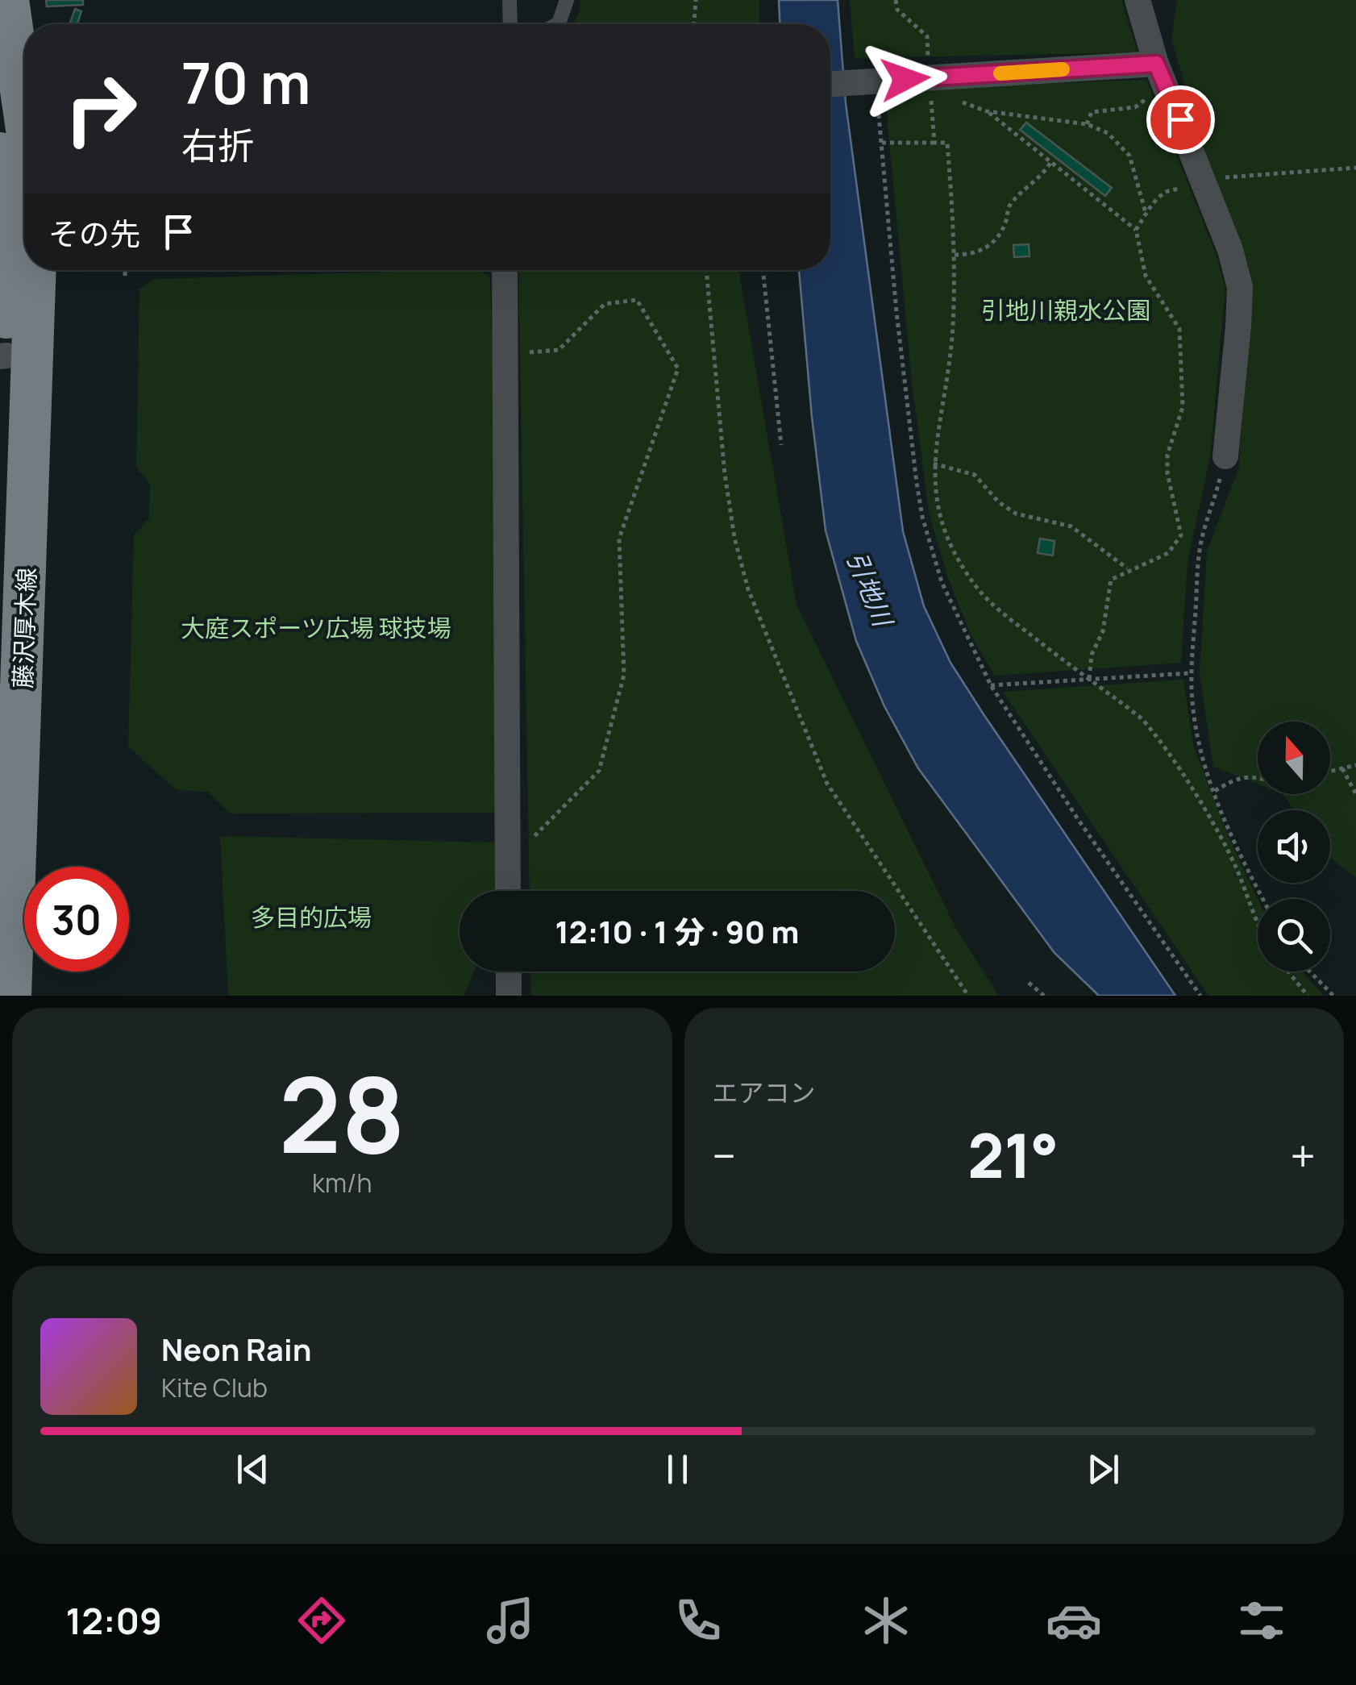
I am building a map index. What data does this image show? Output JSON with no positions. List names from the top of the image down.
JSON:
{
  "streets": {
    "main road": ["藤沢厚木線"]
  },
  "water": ["引地川"],
  "parks": ["引地川親水公園", "大庭スポーツ広場 球技場", "多目的広場"],
  "north": "top",
  "page": {
    "turn": ["70 m", "右折"],
    "then": "その先",
    "limit": "30",
    "trip": "12:10 · 1 分 · 90 m",
    "tile": [
      ["28", "km/h"],
      "エアコン"
    ],
    "heat": ["−", "21°", "+"],
    "song": ["Neon Rain", "Kite Club"],
    "tabs": "12:09"
  }
}
